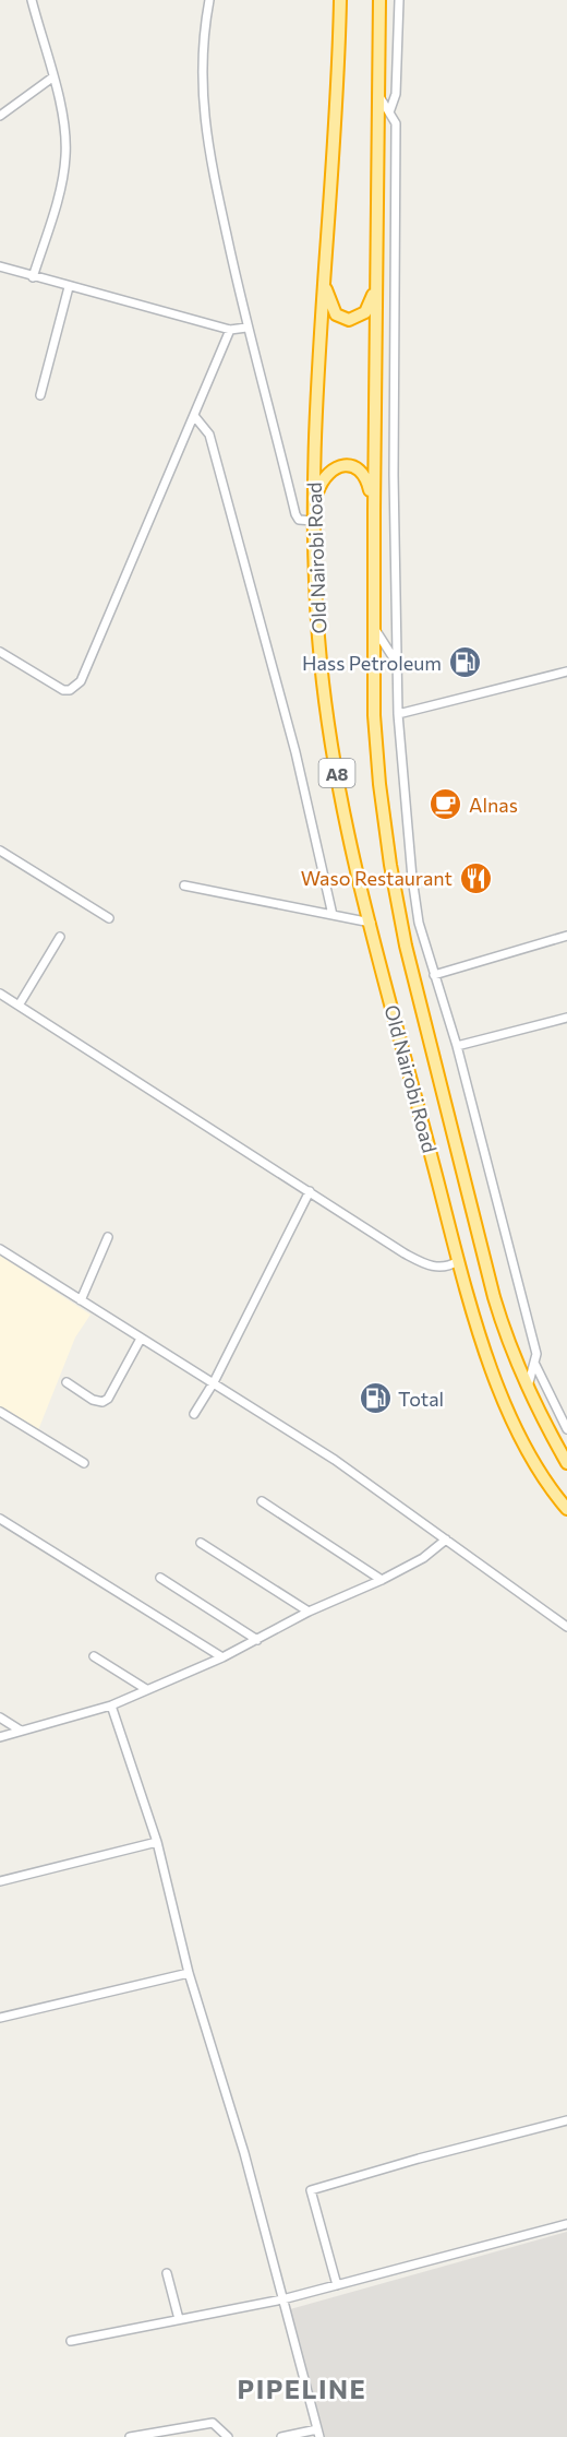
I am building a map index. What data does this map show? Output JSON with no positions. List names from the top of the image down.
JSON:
{
  "streets": {
    "highway": ["Old Nairobi Road", "A8"]
  },
  "districts": ["PIPELINE"],
  "places": {
    "fuel station": ["Hass Petroleum", "Total"],
    "cafe": ["Alnas"],
    "restaurant": ["Waso Restaurant"]
  }
}
